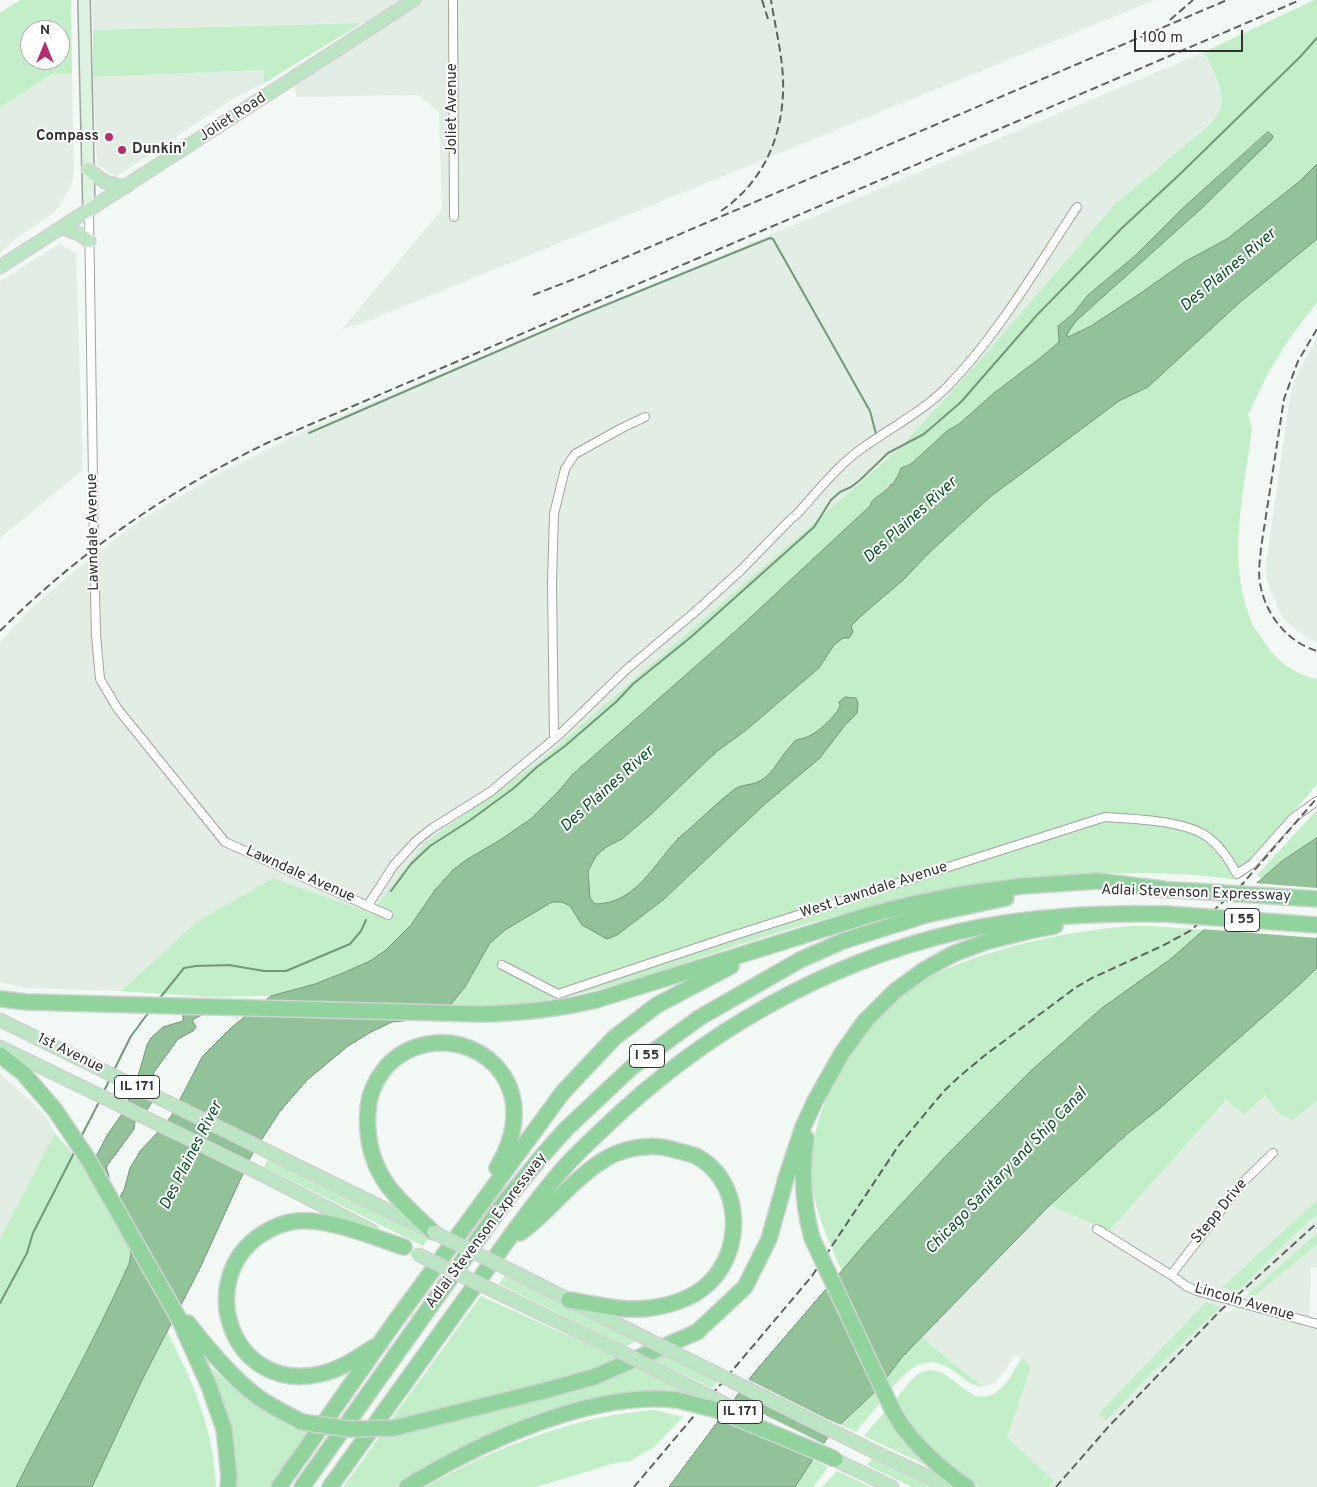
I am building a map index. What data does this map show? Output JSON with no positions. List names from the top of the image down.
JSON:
{
  "streets": {
    "highway": ["Adlai Stevenson Expressway", "I 55"],
    "main road": ["Joliet Road", "1st Avenue", "IL 171"],
    "street": [
      "Joliet Avenue",
      "Lawndale Avenue",
      "West Lawndale Avenue",
      "Stepp Drive",
      "Lincoln Avenue"
    ]
  },
  "crossings": [
    ["Joliet Road", "Lawndale Avenue"],
    ["1st Avenue", "IL 171"],
    ["Stepp Drive", "Lincoln Avenue"]
  ],
  "water": ["Des Plaines River", "Chicago Sanitary and Ship Canal"],
  "places": ["Compass", "Dunkin'"],
  "scale_bar": "100 m",
  "north": "top"
}
